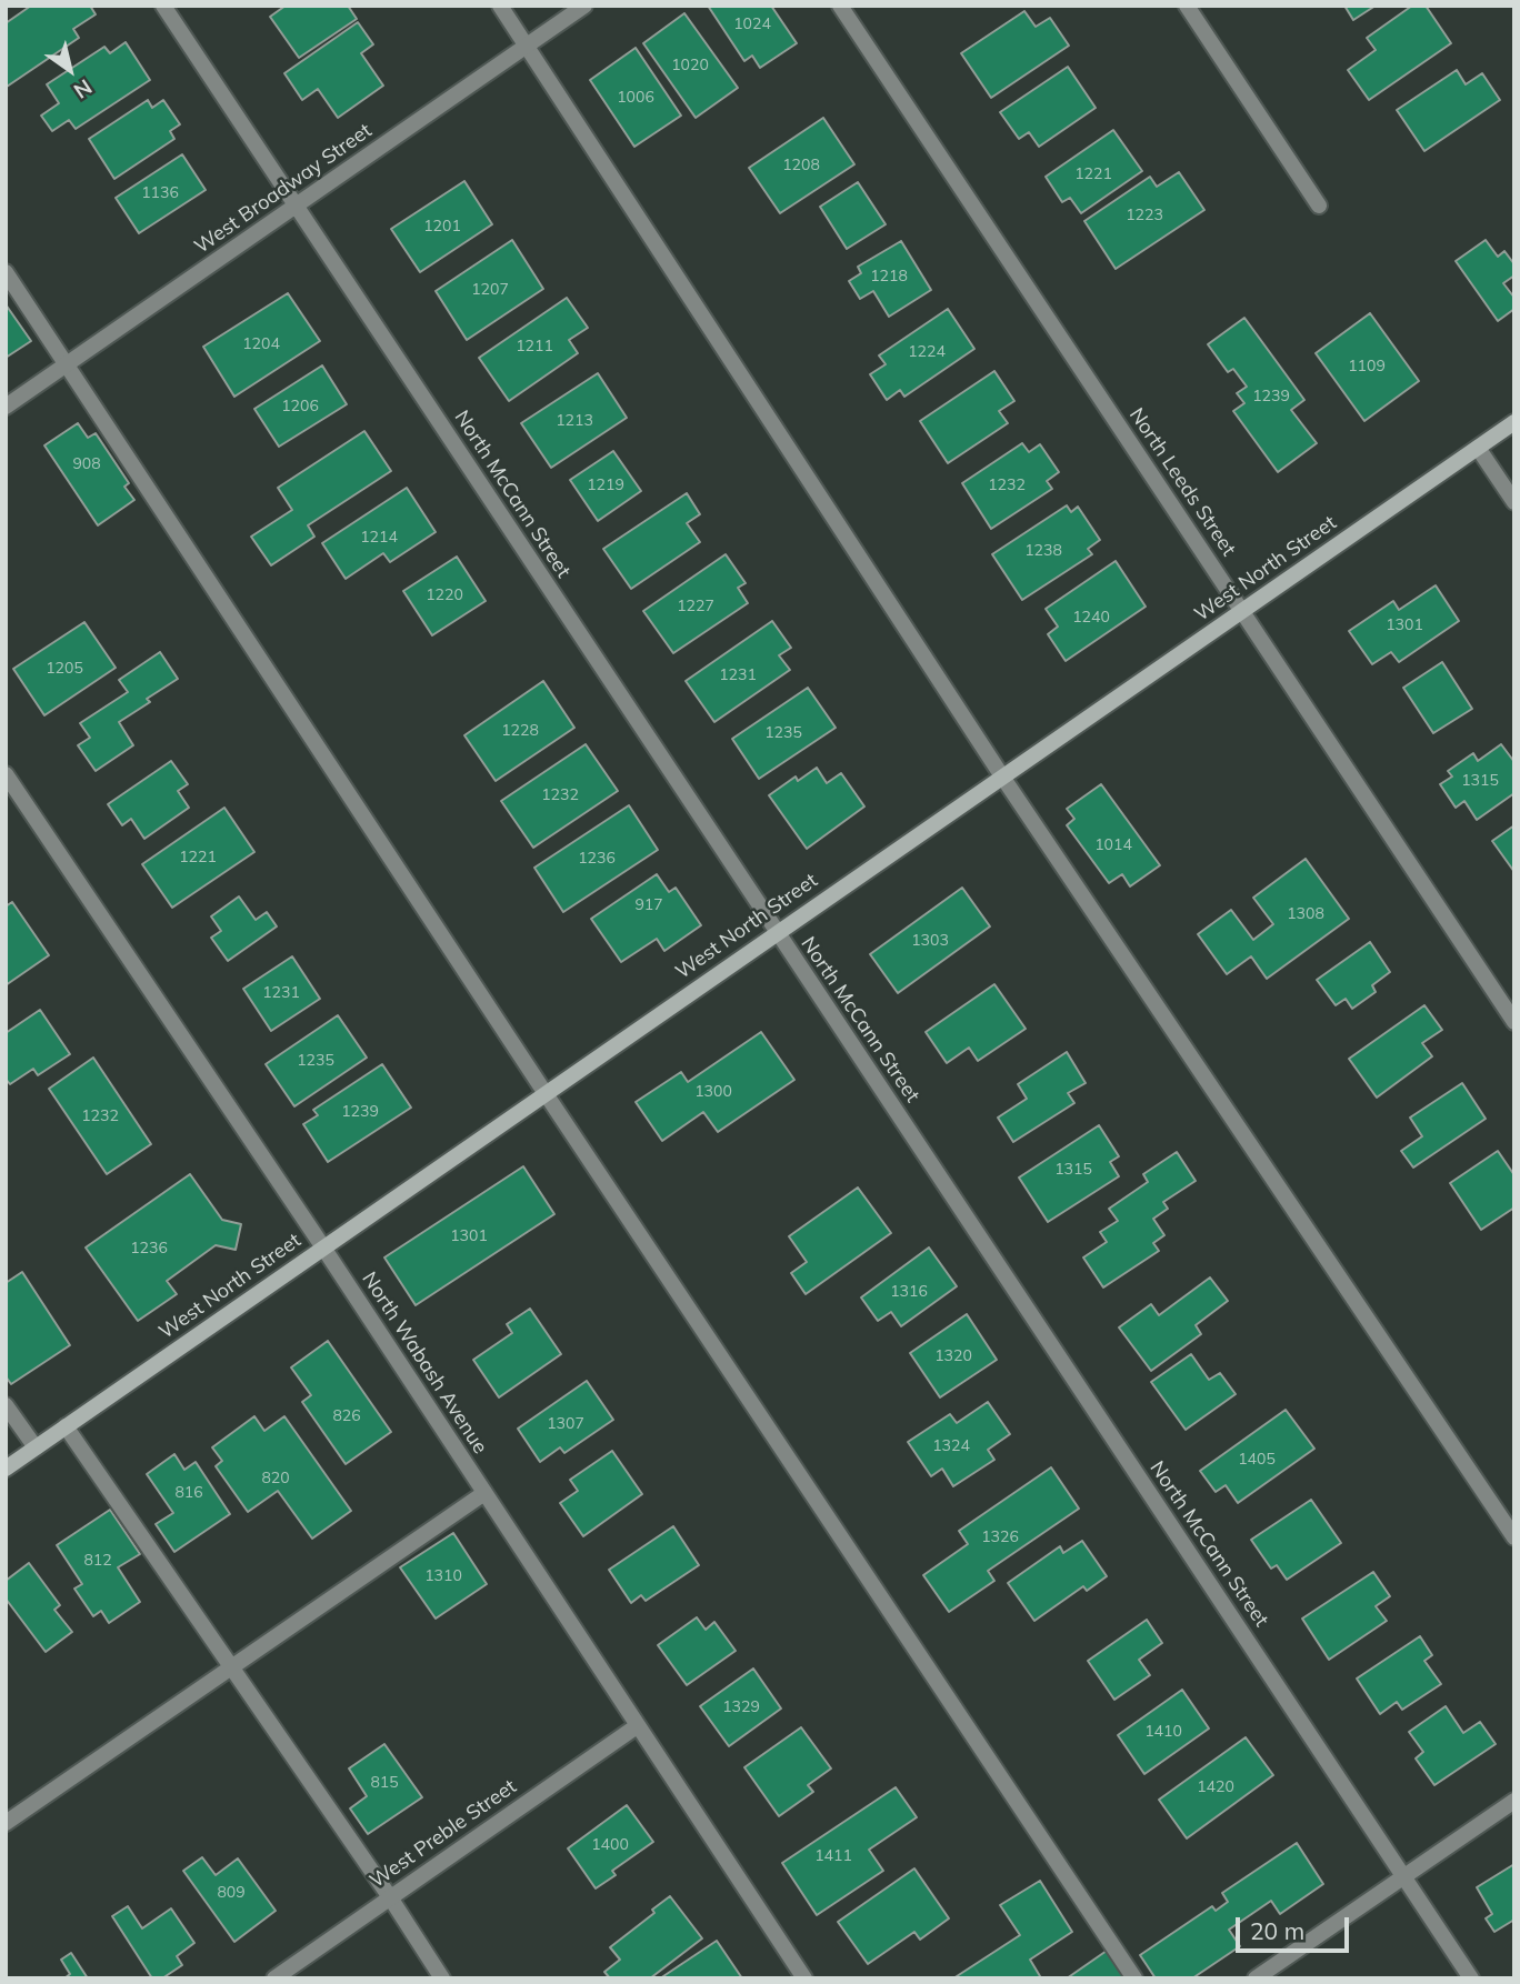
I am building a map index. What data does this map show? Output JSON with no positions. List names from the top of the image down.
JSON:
{
  "streets": {
    "street": [
      "West Broadway Street",
      "North Leeds Street",
      "North McCann Street",
      "West North Street",
      "North Wabash Avenue",
      "West Preble Street"
    ]
  },
  "crossings": [
    ["West Broadway Street", "North McCann Street"],
    ["North Leeds Street", "West North Street"],
    ["North McCann Street", "West North Street"],
    ["West North Street", "North Wabash Avenue"],
    ["North Wabash Avenue", "West Preble Street"]
  ],
  "house_numbers": [
    "1024",
    "1020",
    "1006",
    "1208",
    "1221",
    "1136",
    "1223",
    "1201",
    "1218",
    "1207",
    "1204",
    "1211",
    "1224",
    "1109",
    "1239",
    "1206",
    "1213",
    "908",
    "1219",
    "1232",
    "1214",
    "1238",
    "1220",
    "1227",
    "1240",
    "1301",
    "1205",
    "1231",
    "1228",
    "1235",
    "1315",
    "1232",
    "1014",
    "1221",
    "1236",
    "917",
    "1308",
    "1303",
    "1231",
    "1235",
    "1300",
    "1239",
    "1232",
    "1315",
    "1301",
    "1236",
    "1316",
    "1320",
    "826",
    "1307",
    "1324",
    "1405",
    "820",
    "816",
    "1326",
    "812",
    "1310",
    "1329",
    "1410",
    "815",
    "1420",
    "1400",
    "1411",
    "809"
  ],
  "scale_bar": "20 m",
  "north": "bottom right"
}
